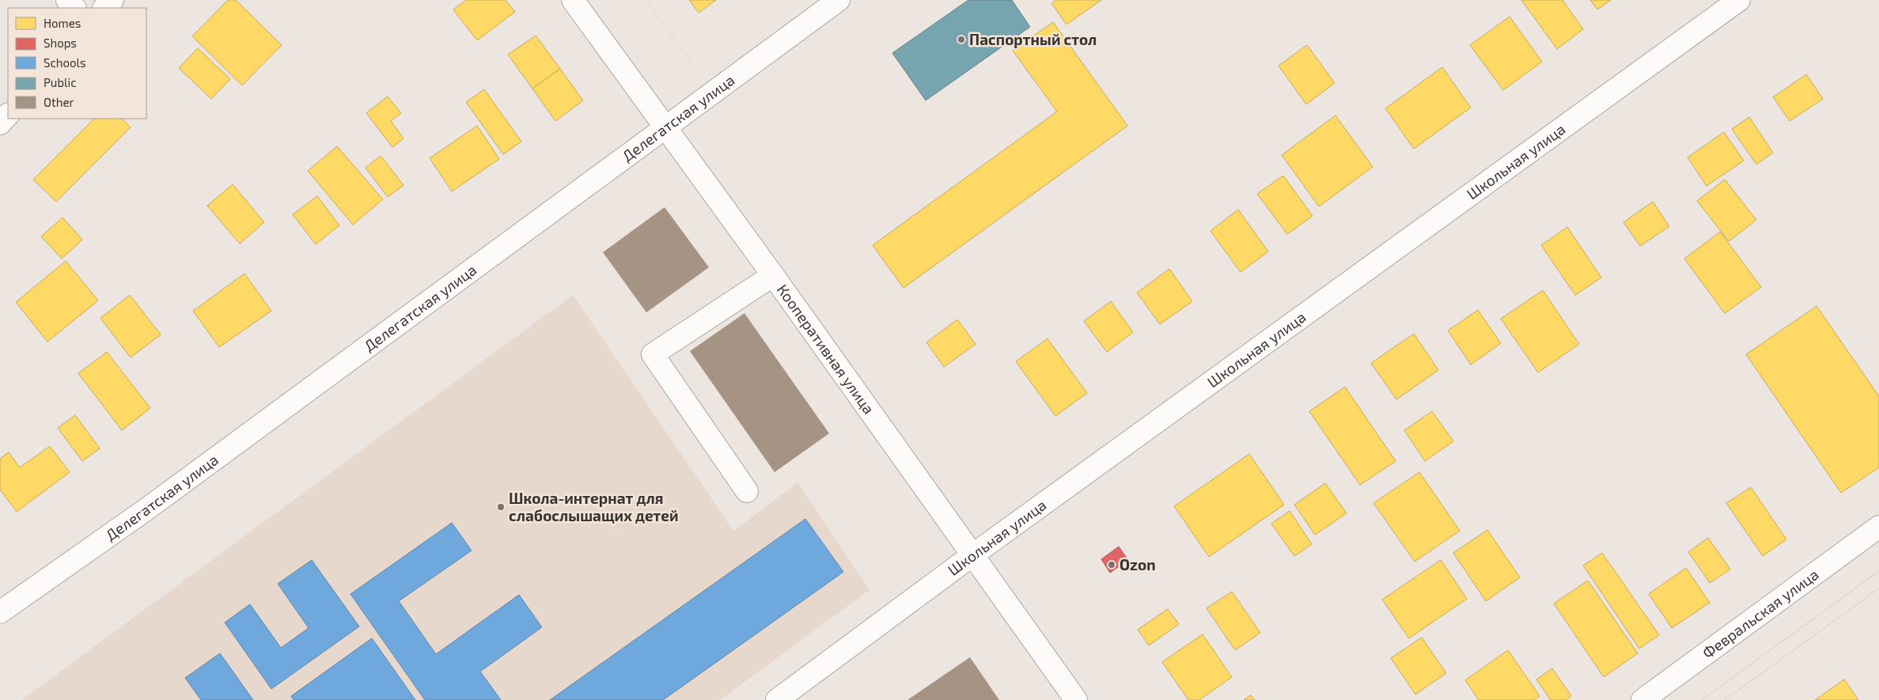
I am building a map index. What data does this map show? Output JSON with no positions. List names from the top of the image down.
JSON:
{
  "streets": {
    "street": [
      "Делегатская улица",
      "Школьная улица",
      "Кооперативная улица",
      "Февральская улица"
    ]
  },
  "crossings": [
    ["Делегатская улица", "Кооперативная улица"],
    ["Школьная улица", "Кооперативная улица"]
  ],
  "places": ["Паспортный стол", "Школа-интернат для слабослышащих детей", "Ozon"],
  "legend": [
    "Homes",
    "Shops",
    "Schools",
    "Public",
    "Other"
  ]
}
